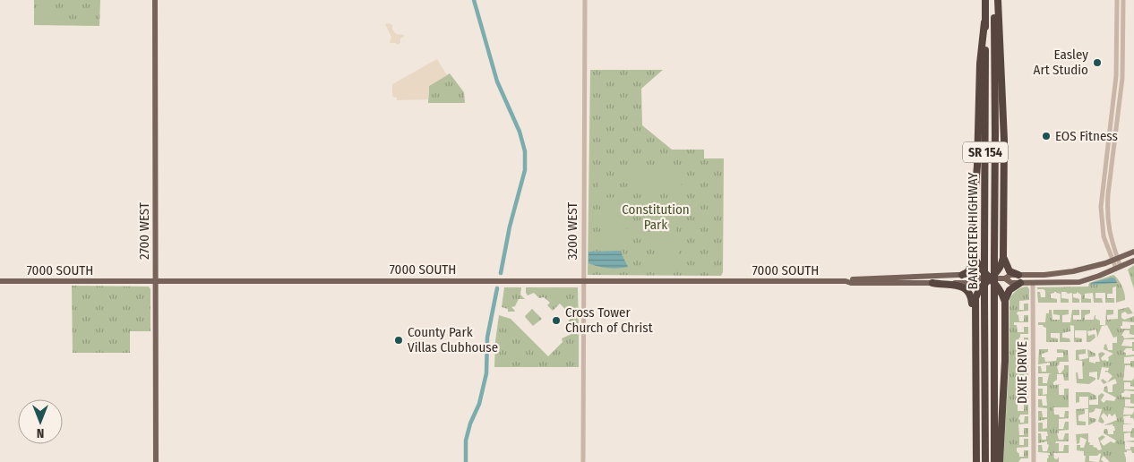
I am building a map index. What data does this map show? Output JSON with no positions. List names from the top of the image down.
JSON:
{
  "streets": {
    "highway": ["SR 154", "BANGERTER HIGHWAY"],
    "main road": ["2700 WEST", "7000 SOUTH"],
    "street": ["3200 WEST", "DIXIE DRIVE"]
  },
  "crossings": [
    ["2700 WEST", "7000 SOUTH"],
    ["3200 WEST", "7000 SOUTH"],
    ["7000 SOUTH", "DIXIE DRIVE"]
  ],
  "parks": ["Constitution Park"],
  "places": [
    "Easley Art Studio",
    "EOS Fitness",
    "Cross Tower Church of Christ",
    "County Park Villas Clubhouse"
  ],
  "north": "bottom"
}
